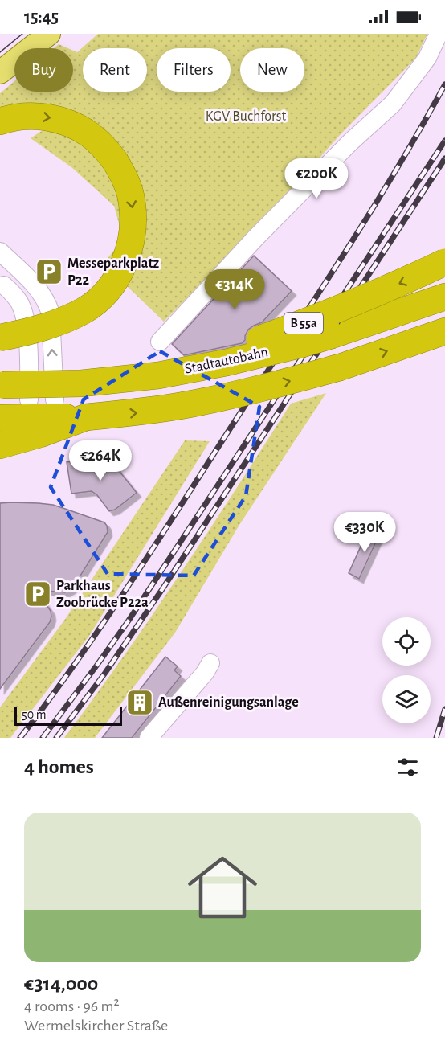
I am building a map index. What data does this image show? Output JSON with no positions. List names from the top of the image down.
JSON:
{
  "streets": {
    "highway": ["B 55a", "Stadtautobahn"]
  },
  "crossings": [
    ["B 55a", "Stadtautobahn"]
  ],
  "parks": ["KGV Buchforst"],
  "places": {
    "parking": ["Messeparkplatz P22", "Parkhaus Zoobrücke P22a"],
    "building": ["Außenreinigungsanlage"]
  },
  "scale_bar": "50 m",
  "page": {
    "status": "15:45",
    "chip": [
      "Buy",
      "Rent",
      "Filters",
      "New"
    ],
    "price": [
      "€200K",
      "€314K",
      "€264K",
      "€330K"
    ],
    "scale": "50 m",
    "heading": "4 homes",
    "list": [
      {
        "name": "€314,000",
        "note": "4 rooms · 96 m² · Wermelskircher Straße"
      }
    ]
  }
}
